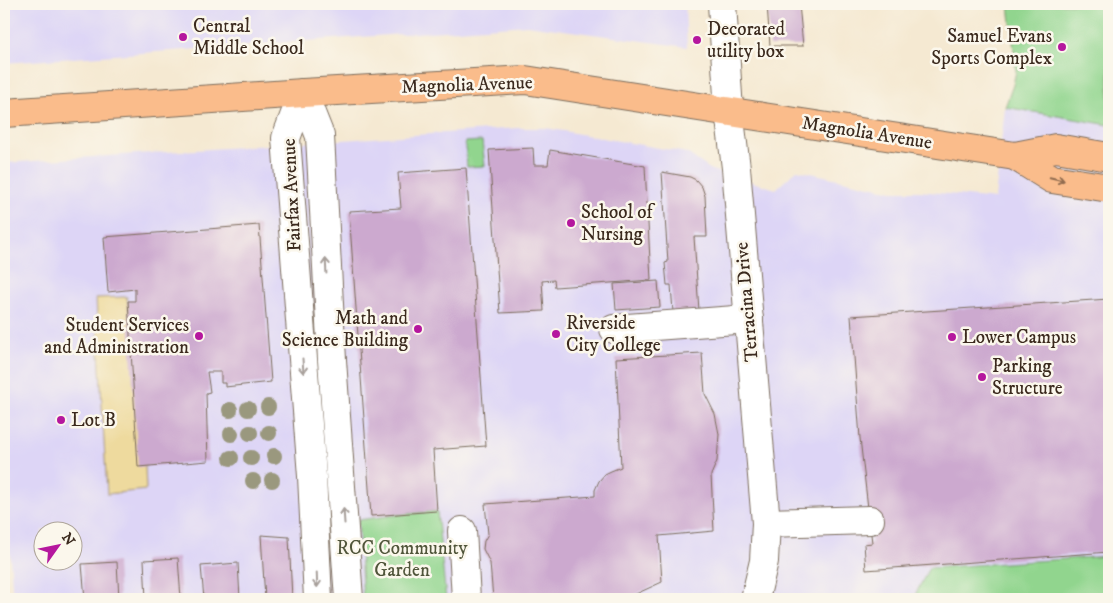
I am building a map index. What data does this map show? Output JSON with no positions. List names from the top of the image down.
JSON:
{
  "streets": {
    "main road": ["Magnolia Avenue"],
    "street": ["Fairfax Avenue", "Terracina Drive"]
  },
  "crossings": [
    ["Magnolia Avenue", "Fairfax Avenue"],
    ["Magnolia Avenue", "Terracina Drive"]
  ],
  "parks": ["RCC Community Garden"],
  "places": [
    "Central Middle School",
    "Decorated utility box",
    "Samuel Evans Sports Complex",
    "School of Nursing",
    "Math and Science Building",
    "Riverside City College",
    "Student Services and Administration",
    "Lower Campus",
    "Parking Structure",
    "Lot B"
  ],
  "north": "top right"
}
